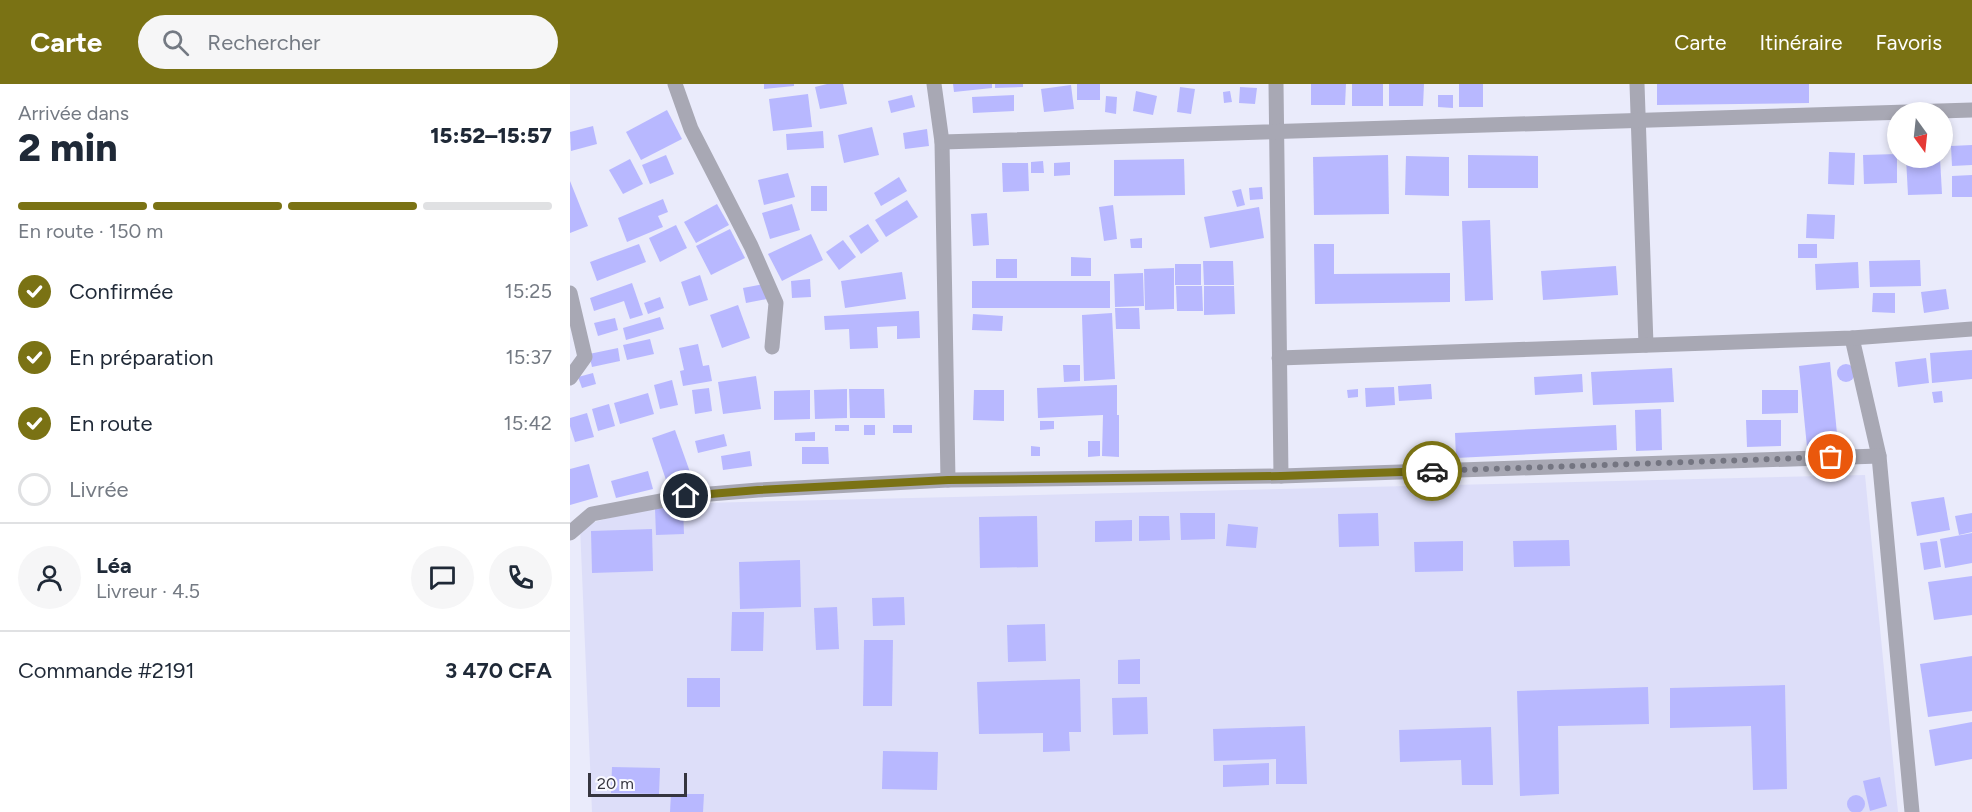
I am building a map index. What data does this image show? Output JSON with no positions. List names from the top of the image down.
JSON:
{
  "scale_bar": "20 m",
  "north": "bottom",
  "page": {
    "header": "Carte",
    "search": "Rechercher",
    "nav": ["Carte", "Itinéraire", "Favoris"],
    "heading": ["2 min", "Arrivée dans", "15:52–15:57"],
    "panel": [
      "Léa",
      "Livreur · 4.5",
      "Commande #2191",
      "3 470 CFA"
    ],
    "bar": "En route · 150 m",
    "list": [
      ["Confirmée", "15:25"],
      ["En préparation", "15:37"],
      ["En route", "15:42"],
      "Livrée"
    ],
    "scale": "20 m"
  }
}
